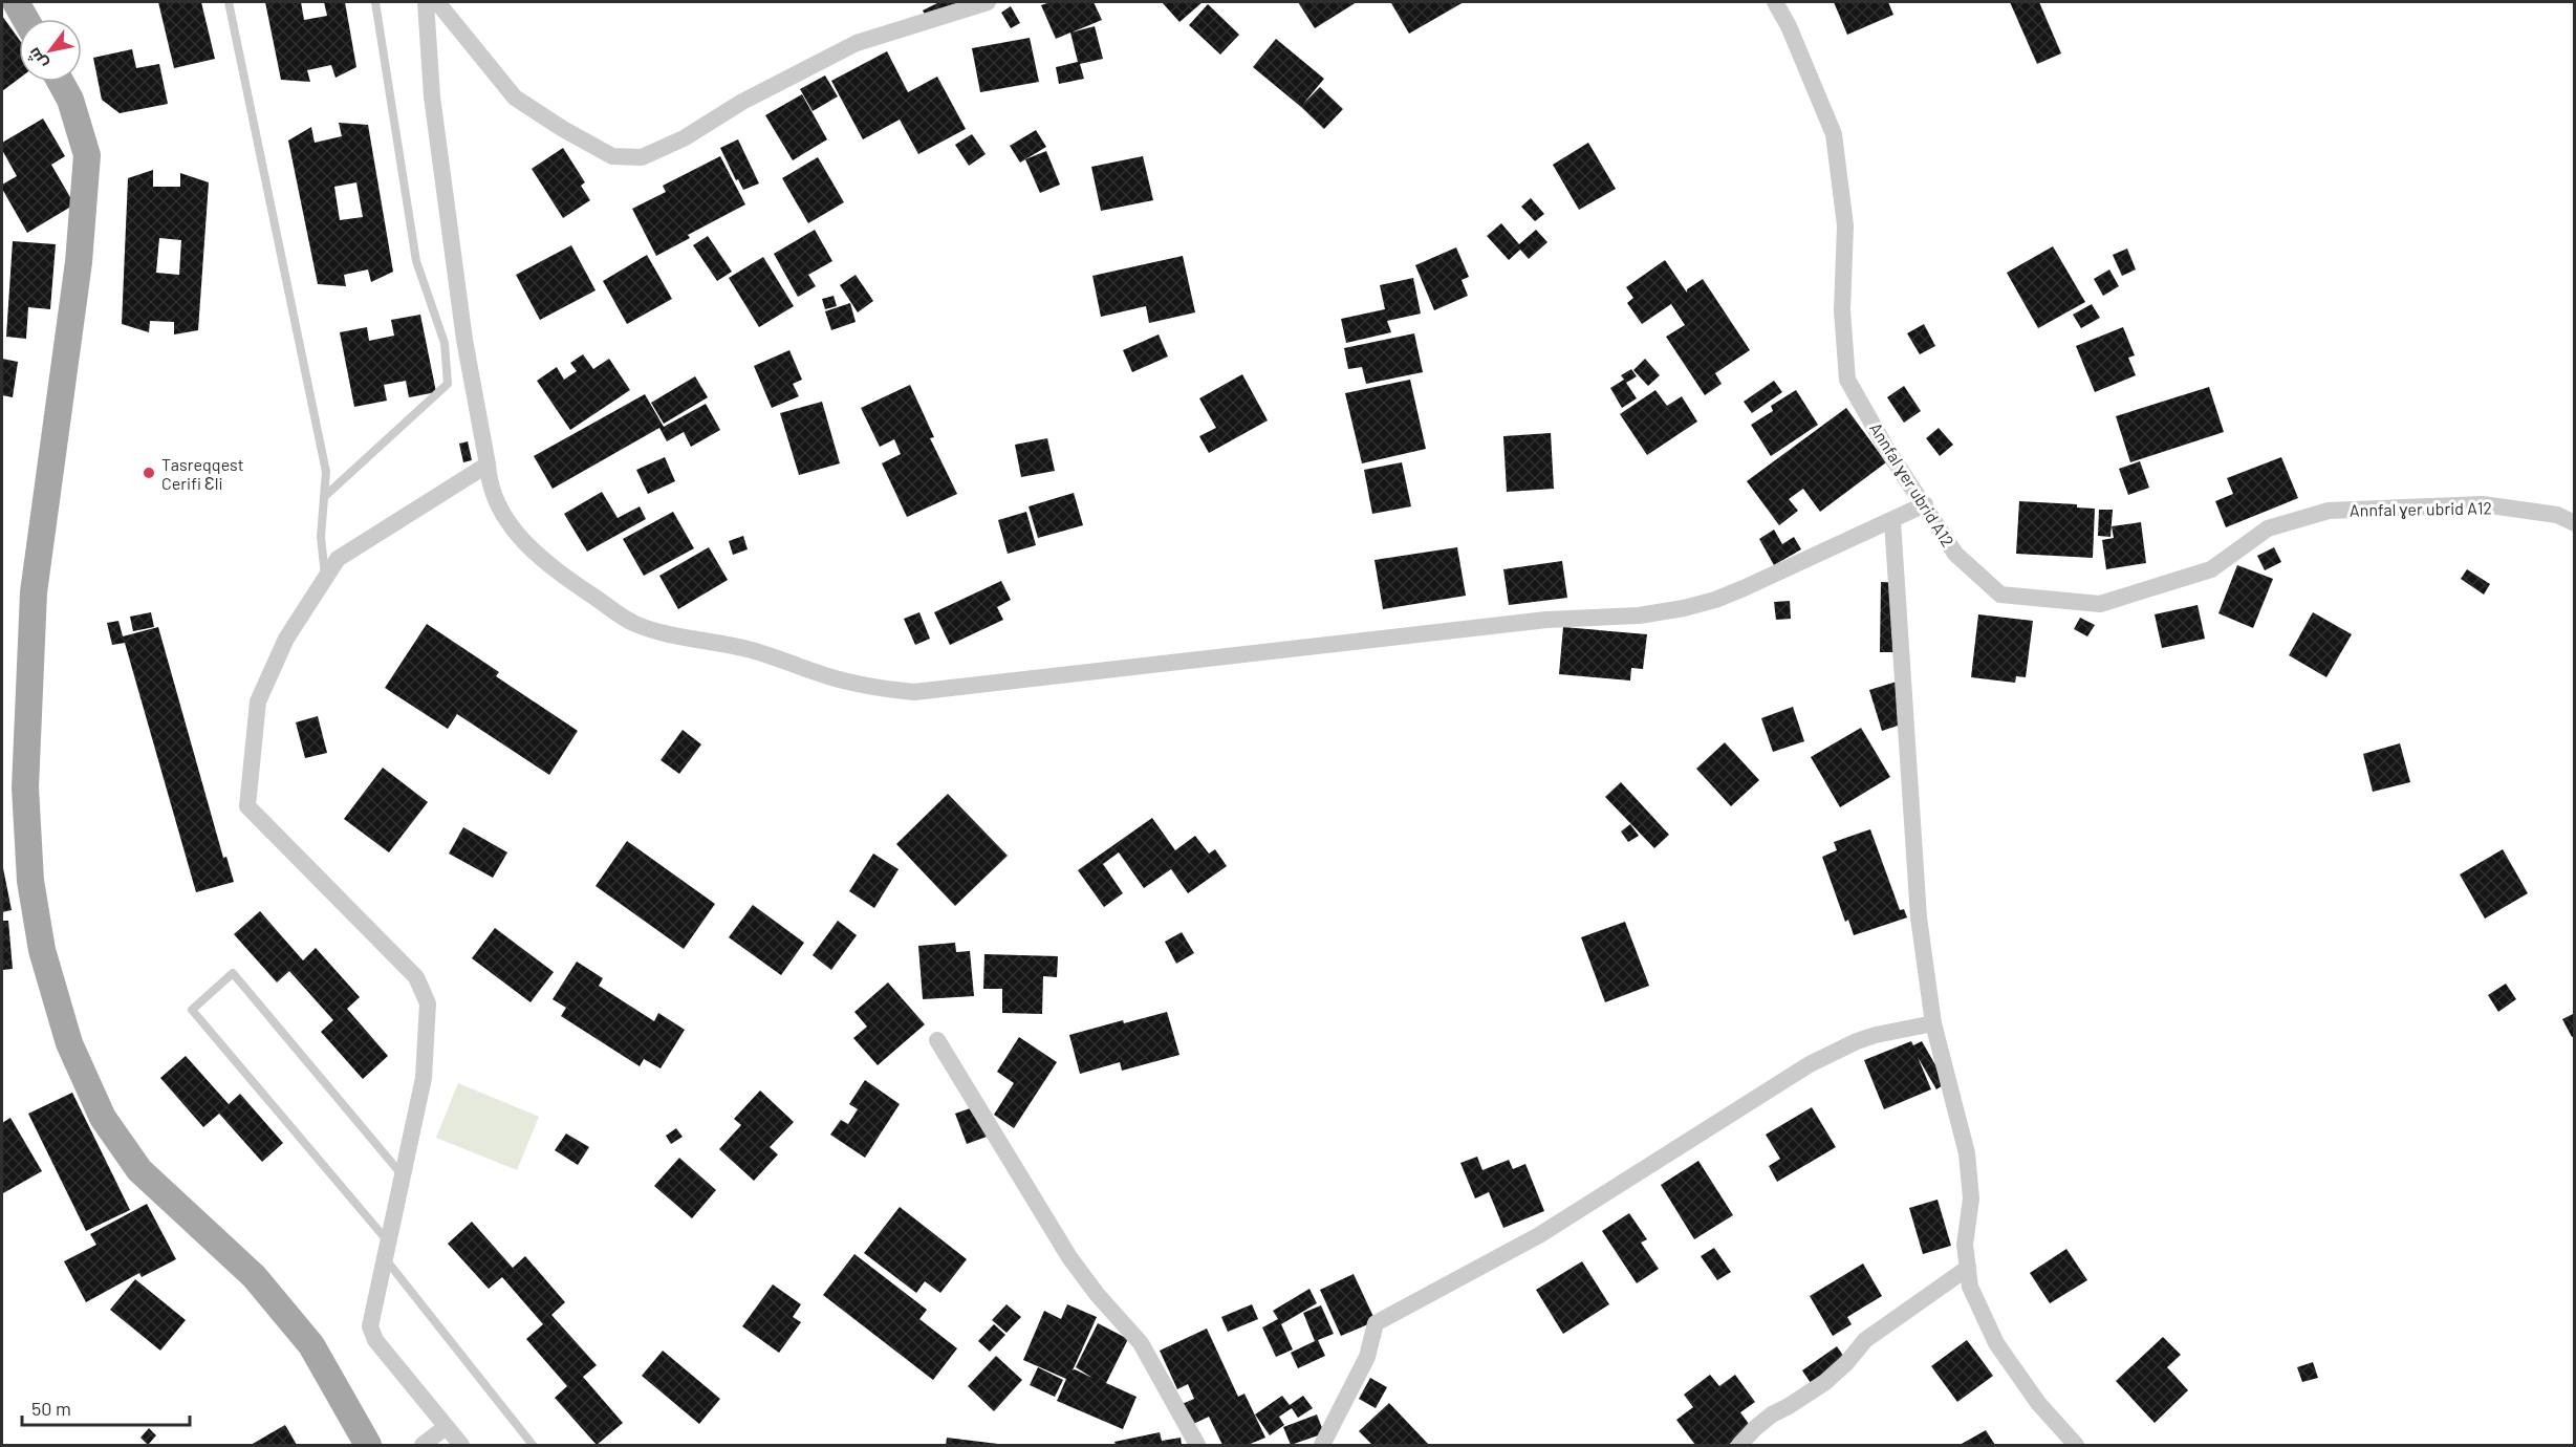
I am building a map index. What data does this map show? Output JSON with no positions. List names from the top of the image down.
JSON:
{
  "streets": {
    "street": ["Annfal ɣer ubrid A12"]
  },
  "places": ["Tasreqqest Cerifi Ɛli"],
  "scale_bar": "50 m",
  "north": "bottom left"
}
